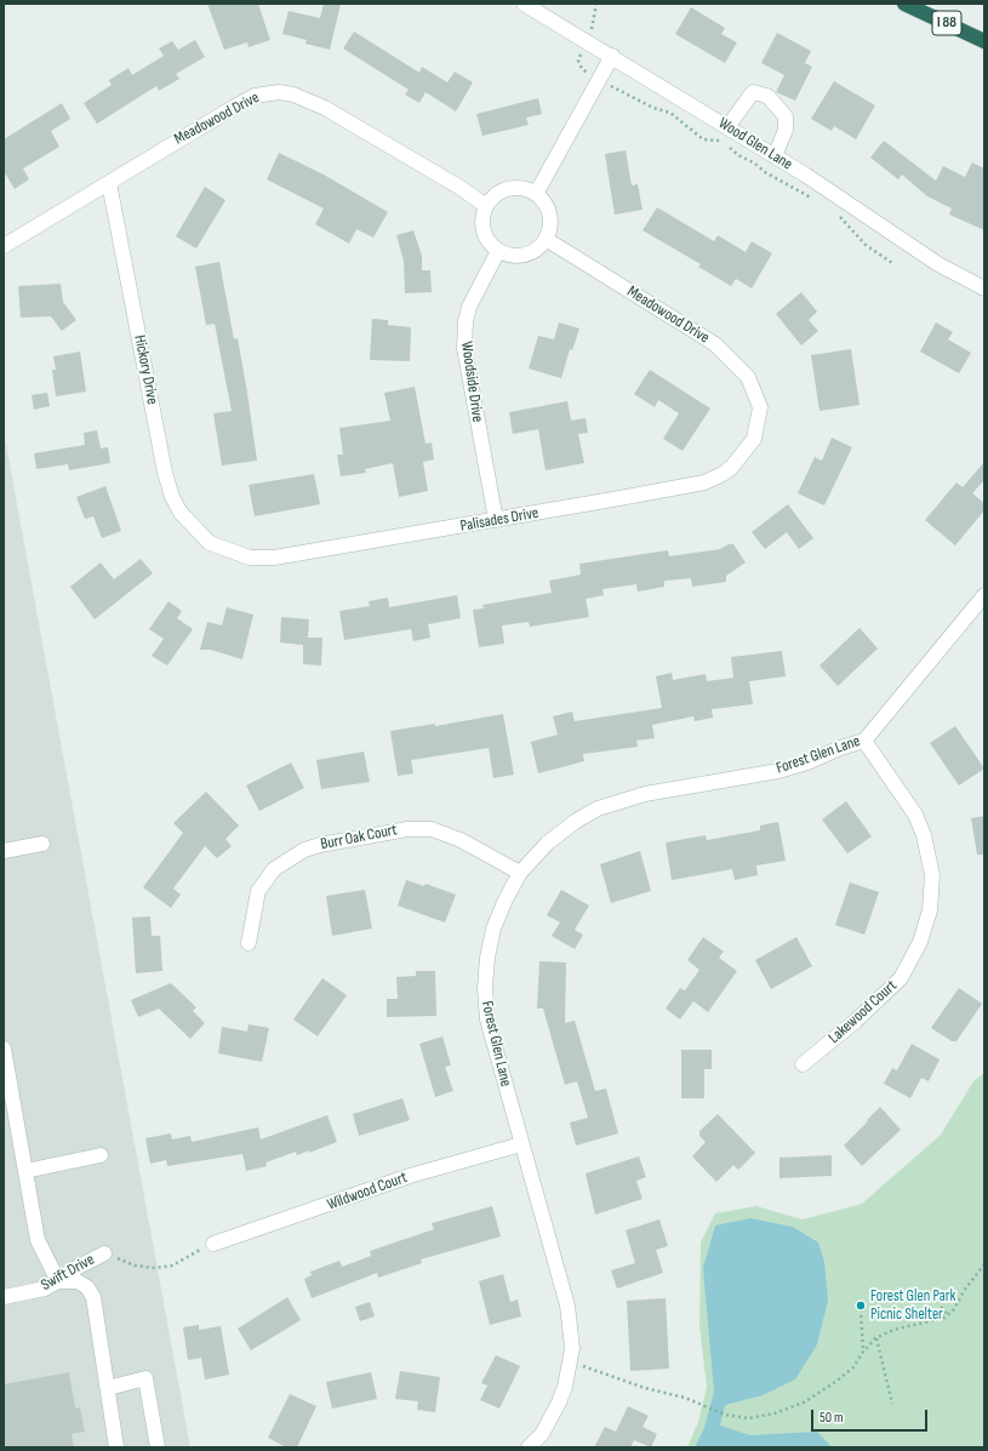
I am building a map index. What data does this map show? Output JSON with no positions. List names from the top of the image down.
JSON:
{
  "streets": {
    "highway": ["I 88"],
    "street": [
      "Meadowood Drive",
      "Wood Glen Lane",
      "Hickory Drive",
      "Woodside Drive",
      "Palisades Drive",
      "Forest Glen Lane",
      "Burr Oak Court",
      "Lakewood Court",
      "Wildwood Court",
      "Swift Drive"
    ]
  },
  "crossings": [
    ["Meadowood Drive", "Hickory Drive"],
    ["Meadowood Drive", "Woodside Drive"],
    ["Meadowood Drive", "Palisades Drive"],
    ["Hickory Drive", "Palisades Drive"],
    ["Woodside Drive", "Palisades Drive"],
    ["Forest Glen Lane", "Burr Oak Court"],
    ["Forest Glen Lane", "Lakewood Court"],
    ["Forest Glen Lane", "Wildwood Court"]
  ],
  "places": ["Forest Glen Park Picnic Shelter"],
  "scale_bar": "50 m"
}
